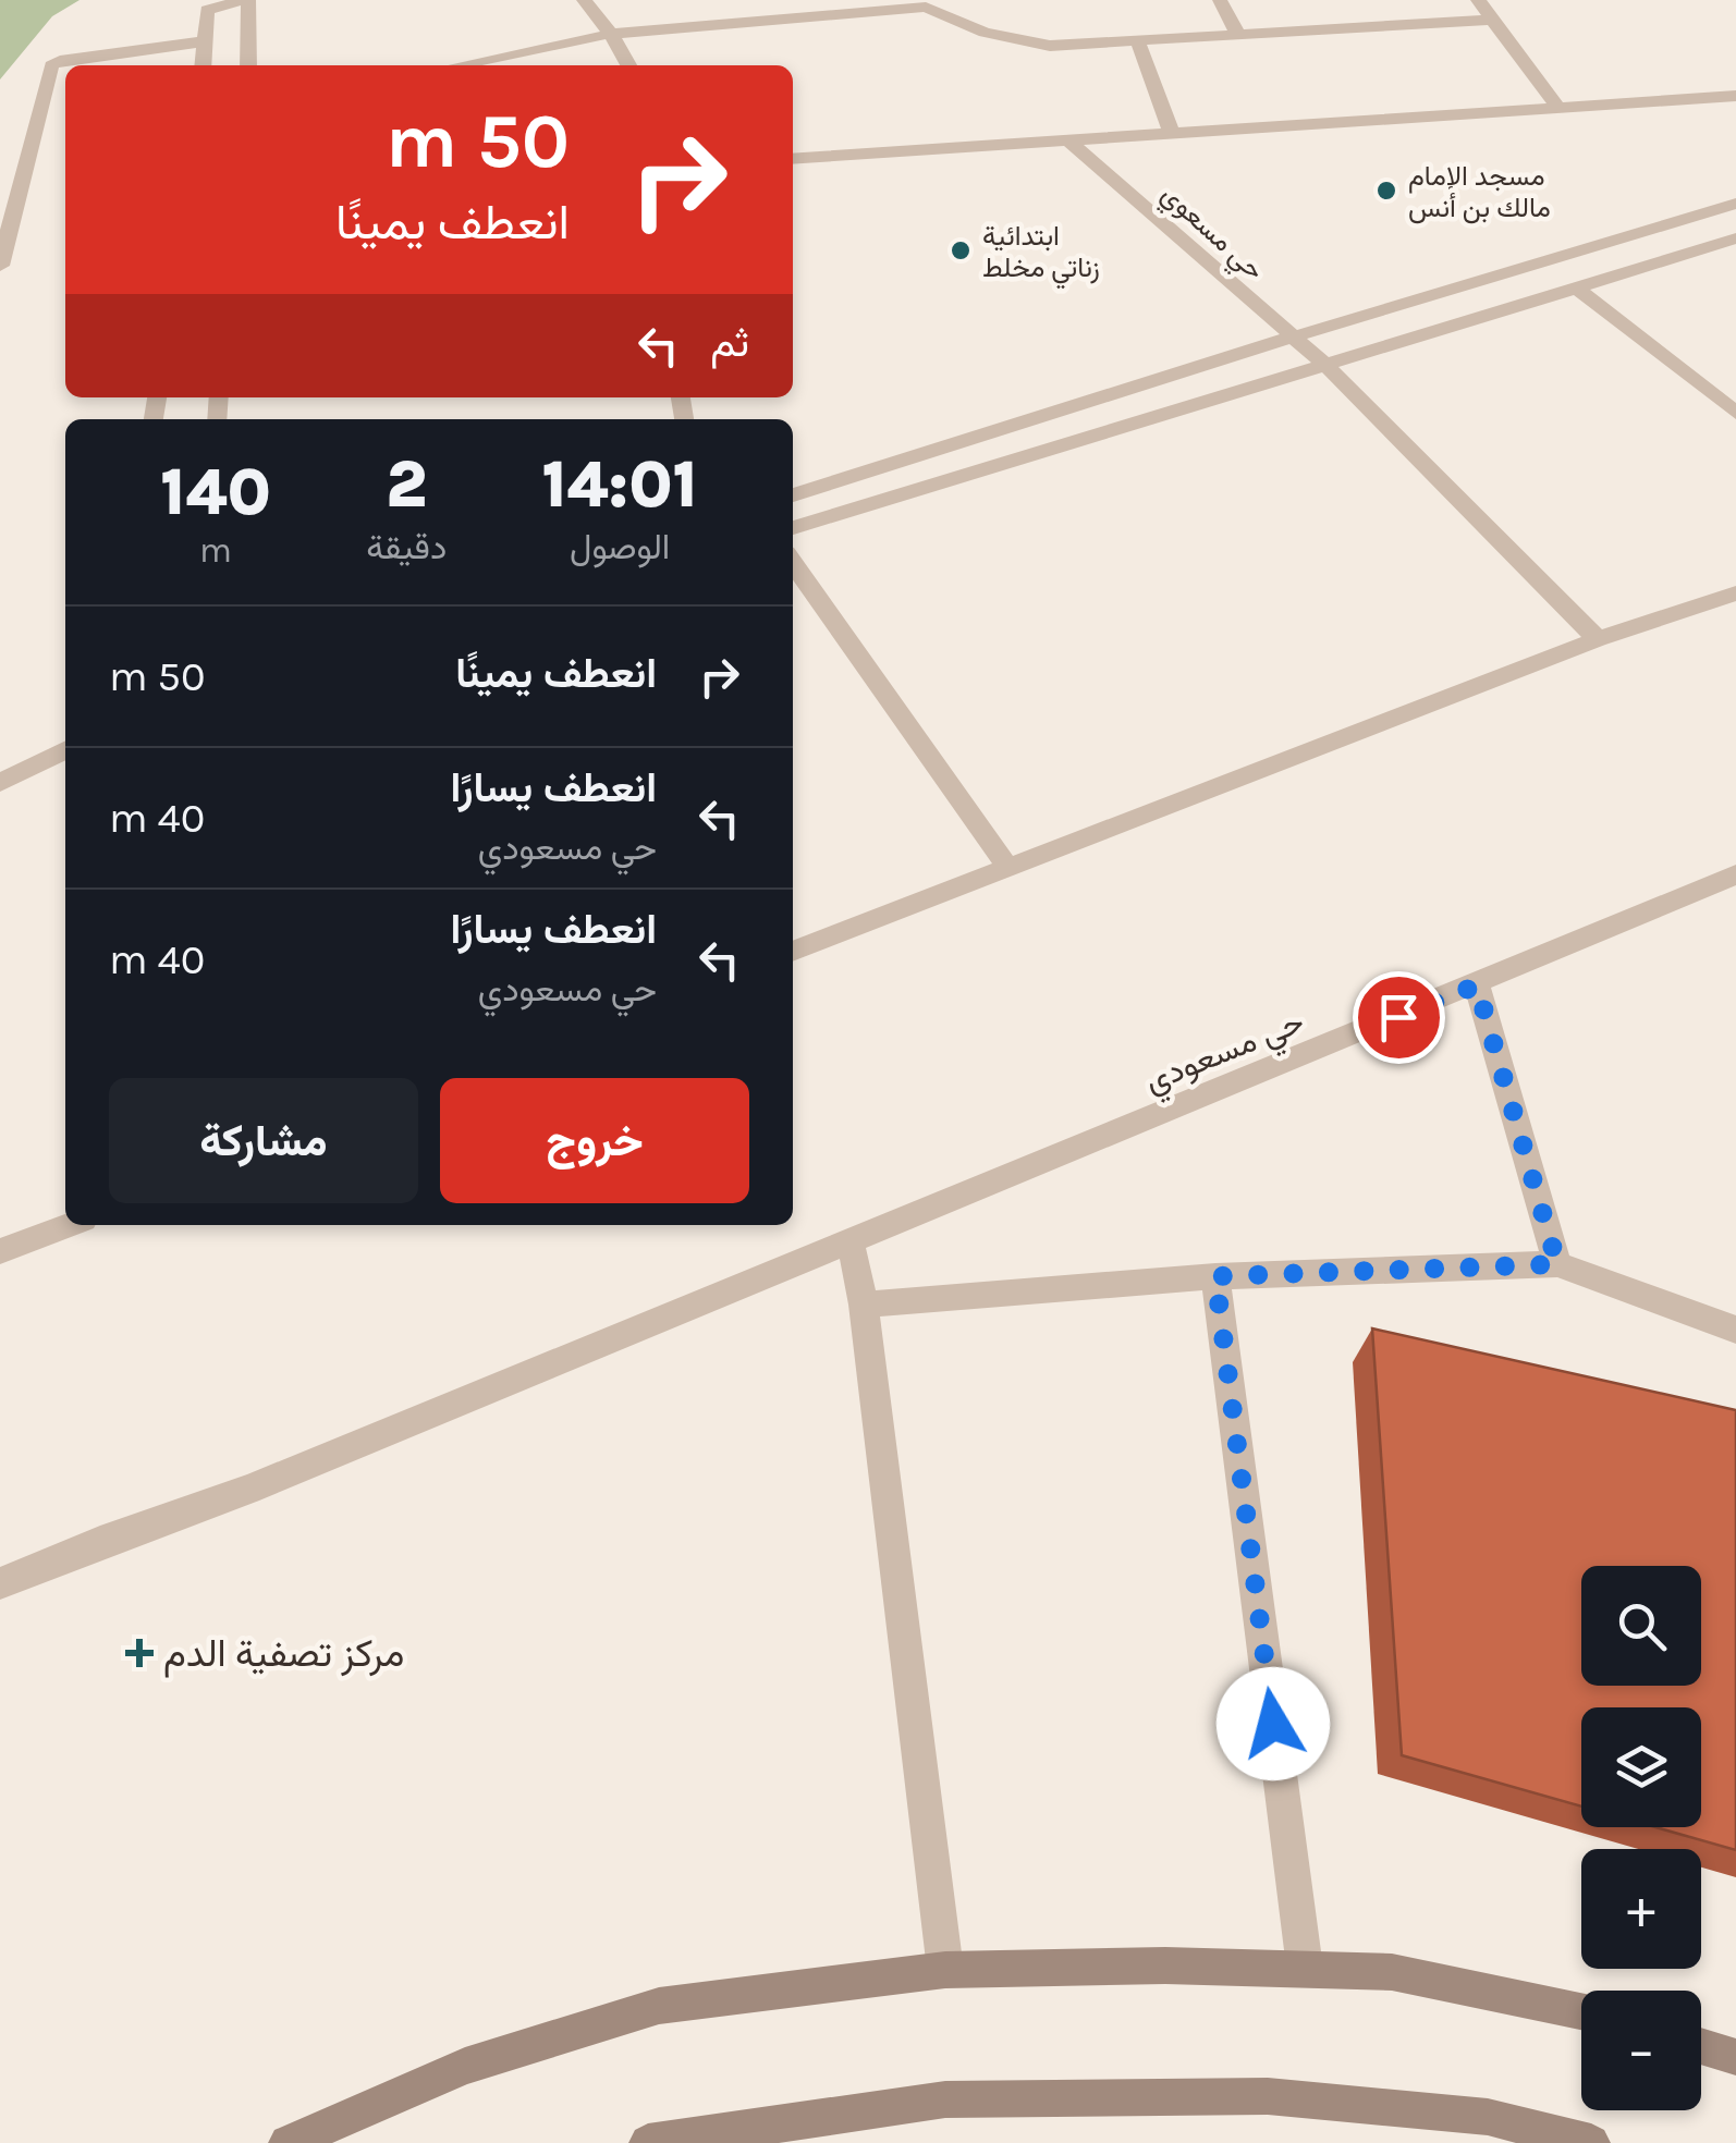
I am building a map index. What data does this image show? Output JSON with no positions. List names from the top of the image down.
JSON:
{
  "streets": {
    "street": ["حي مسعوي", "حي مسعودي"]
  },
  "places": {
    "other": ["مسجد الإمام مالك بن أنس", "ابتدائية زناتي مخلط"],
    "health": ["مركز تصفية الدم"]
  },
  "page": {
    "turn": ["50 m", "انعطف يمينًا"],
    "then": "ثم",
    "eta": [
      "14:01",
      "الوصول",
      "2",
      "دقيقة",
      "140",
      "m"
    ],
    "list": [
      {
        "name": "انعطف يمينًا",
        "value": "50 m"
      },
      {
        "name": "انعطف يسارًا",
        "note": "حي مسعودي",
        "value": "40 m"
      },
      {
        "name": "انعطف يسارًا",
        "note": "حي مسعودي",
        "value": "40 m"
      }
    ],
    "buttons": ["خروج", "مشاركة"],
    "map_buttons": ["+", "−"]
  }
}
